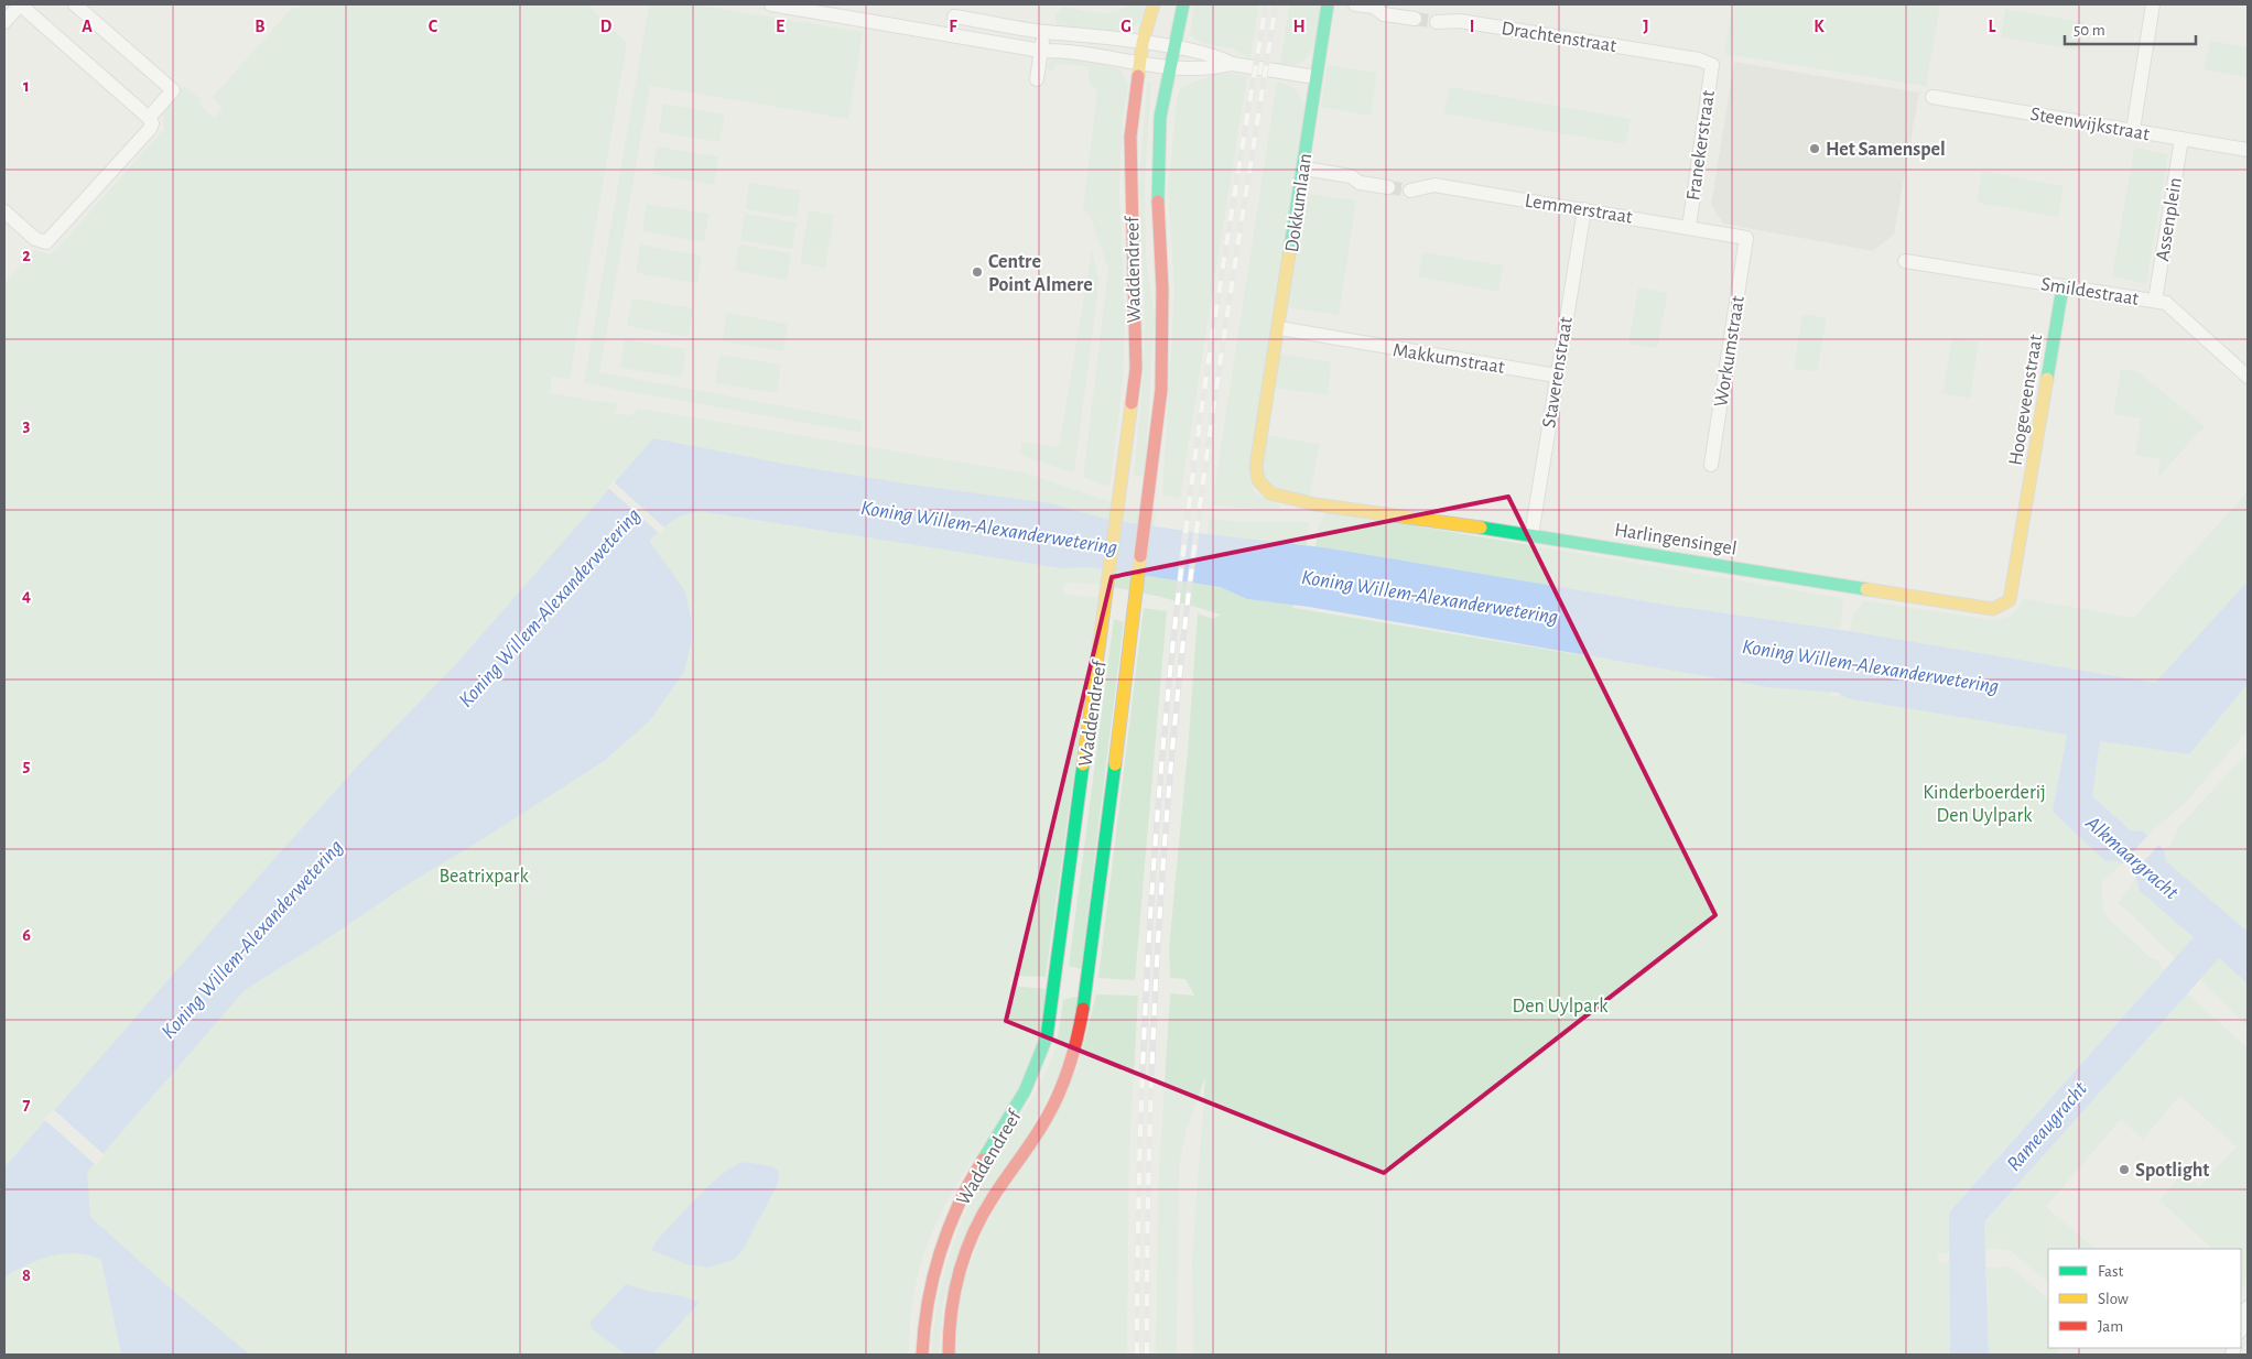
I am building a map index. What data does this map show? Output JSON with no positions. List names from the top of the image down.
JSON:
{
  "streets": {
    "main road": [
      "Dokkumlaan",
      "Waddendreef",
      "Hoogeveenstraat",
      "Harlingensingel"
    ],
    "street": [
      "Drachtenstraat",
      "Steenwijkstraat",
      "Franekerstraat",
      "Lemmerstraat",
      "Assenplein",
      "Smildestraat",
      "Workumstraat",
      "Makkumstraat",
      "Staverenstraat"
    ]
  },
  "crossings": [
    ["Drachtenstraat", "Franekerstraat"],
    ["Steenwijkstraat", "Assenplein"],
    ["Franekerstraat", "Lemmerstraat"],
    ["Dokkumlaan", "Makkumstraat"],
    ["Dokkumlaan", "Harlingensingel"],
    ["Lemmerstraat", "Workumstraat"],
    ["Lemmerstraat", "Staverenstraat"],
    ["Assenplein", "Smildestraat"],
    ["Smildestraat", "Hoogeveenstraat"],
    ["Makkumstraat", "Staverenstraat"],
    ["Staverenstraat", "Harlingensingel"],
    ["Hoogeveenstraat", "Harlingensingel"]
  ],
  "water": ["Koning Willem-Alexanderwetering", "Alkmaargracht", "Rameaugracht"],
  "parks": ["Kinderboerderij Den Uylpark", "Beatrixpark", "Den Uylpark"],
  "places": ["Het Samenspel", "Centre Point Almere", "Spotlight"],
  "legend": ["Fast", "Slow", "Jam"],
  "scale_bar": "50 m",
  "grid": {
    "columns": [
      "A",
      "B",
      "C",
      "D",
      "E",
      "F",
      "G",
      "H",
      "I",
      "J",
      "K",
      "L"
    ],
    "rows": [
      "1",
      "2",
      "3",
      "4",
      "5",
      "6",
      "7",
      "8"
    ]
  }
}
